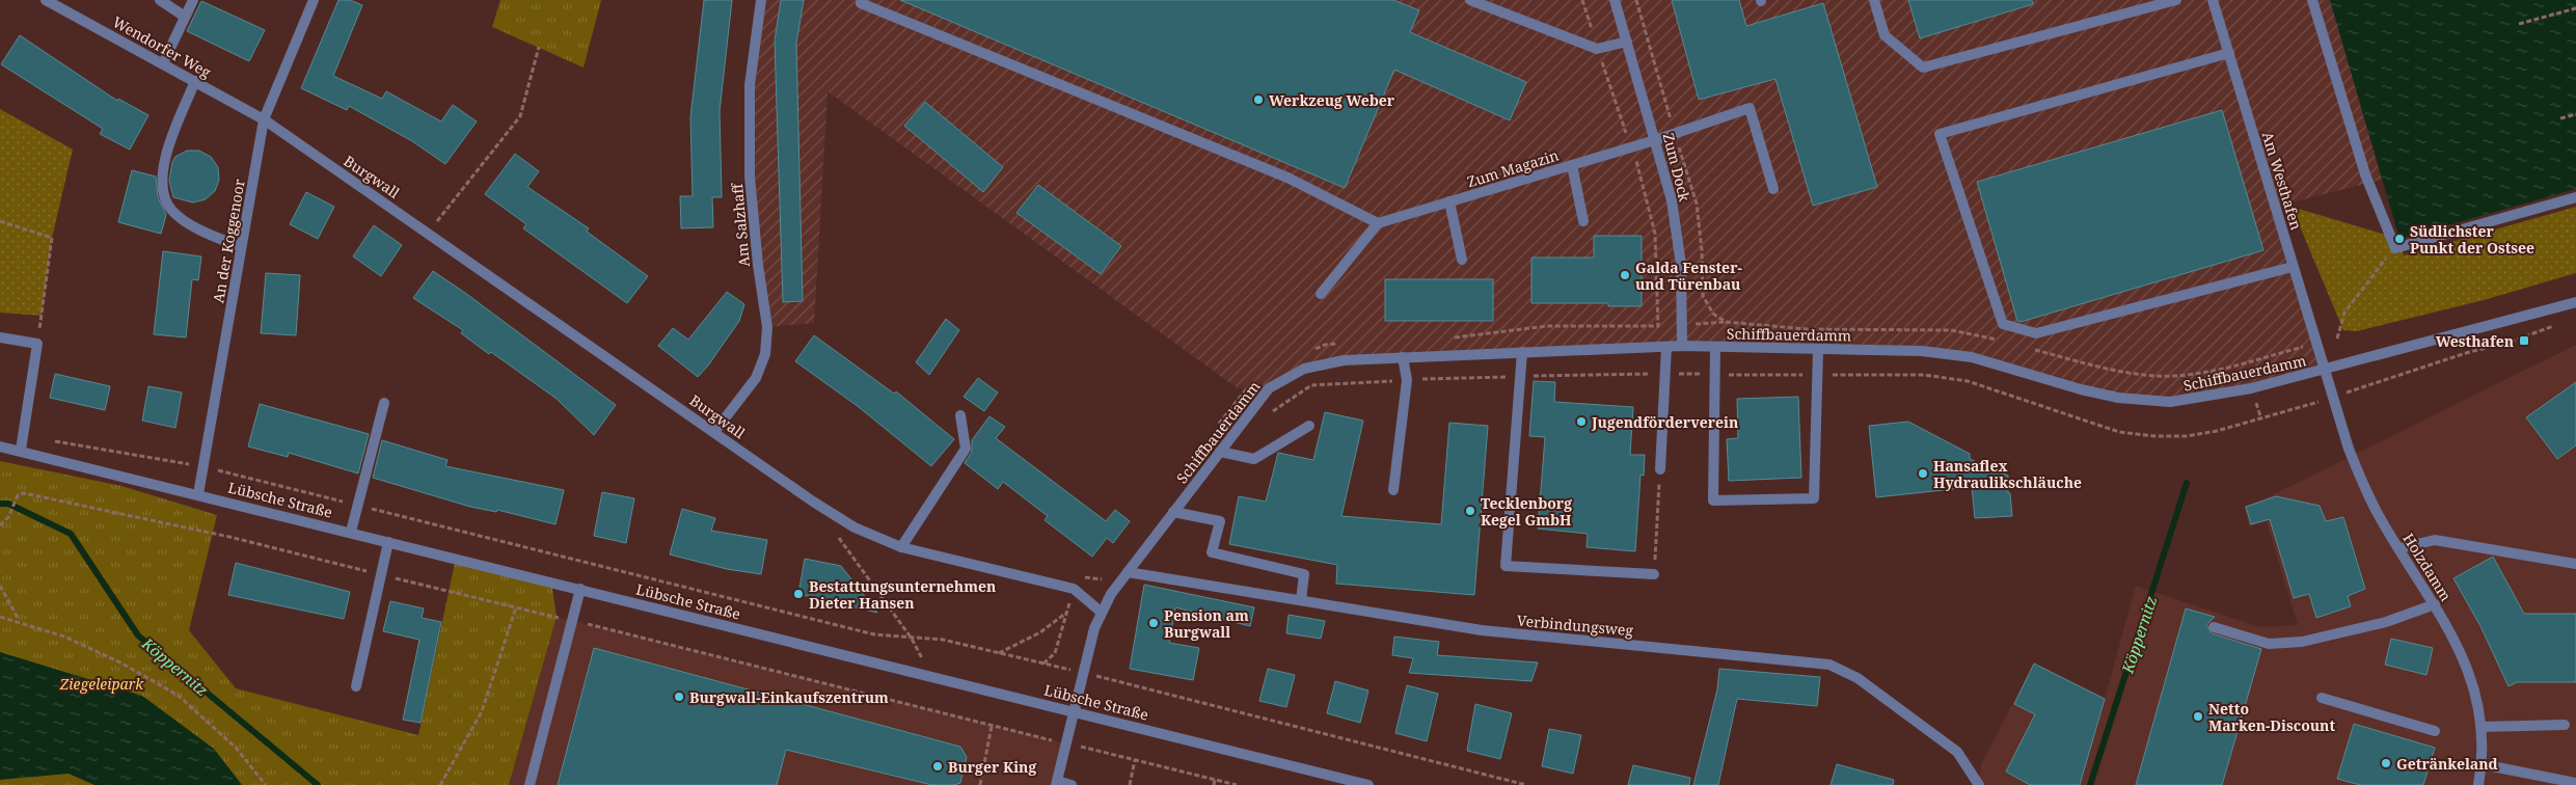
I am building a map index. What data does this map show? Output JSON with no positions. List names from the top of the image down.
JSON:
{
  "streets": {
    "street": [
      "Wendorfer Weg",
      "Zum Dock",
      "Zum Magazin",
      "Burgwall",
      "Am Westhafen",
      "Am Salzhaff",
      "An der Koggenoor",
      "Schiffbauerdamm",
      "Lübsche Straße",
      "Holzdamm",
      "Verbindungsweg"
    ]
  },
  "crossings": [
    ["Wendorfer Weg", "Burgwall"],
    ["Wendorfer Weg", "An der Koggenoor"],
    ["Zum Dock", "Zum Magazin"],
    ["Zum Dock", "Schiffbauerdamm"],
    ["Burgwall", "Am Salzhaff"],
    ["Burgwall", "An der Koggenoor"],
    ["Burgwall", "Schiffbauerdamm"],
    ["Am Westhafen", "Schiffbauerdamm"],
    ["Am Westhafen", "Holzdamm"],
    ["An der Koggenoor", "Lübsche Straße"],
    ["Schiffbauerdamm", "Holzdamm"],
    ["Schiffbauerdamm", "Verbindungsweg"]
  ],
  "water": ["Köppernitz"],
  "parks": ["Ziegeleipark"],
  "places": {
    "other": [
      "Werkzeug Weber",
      "Südlichster Punkt der Ostsee",
      "Galda Fenster- und Türenbau",
      "Jugendförderverein",
      "Hansaflex Hydraulikschläuche",
      "Tecklenborg Kegel GmbH",
      "Bestattungsunternehmen Dieter Hansen",
      "Pension am Burgwall",
      "Burgwall-Einkaufszentrum",
      "Netto Marken-Discount",
      "Getränkeland",
      "Burger King"
    ],
    "transit": ["Westhafen"]
  }
}
